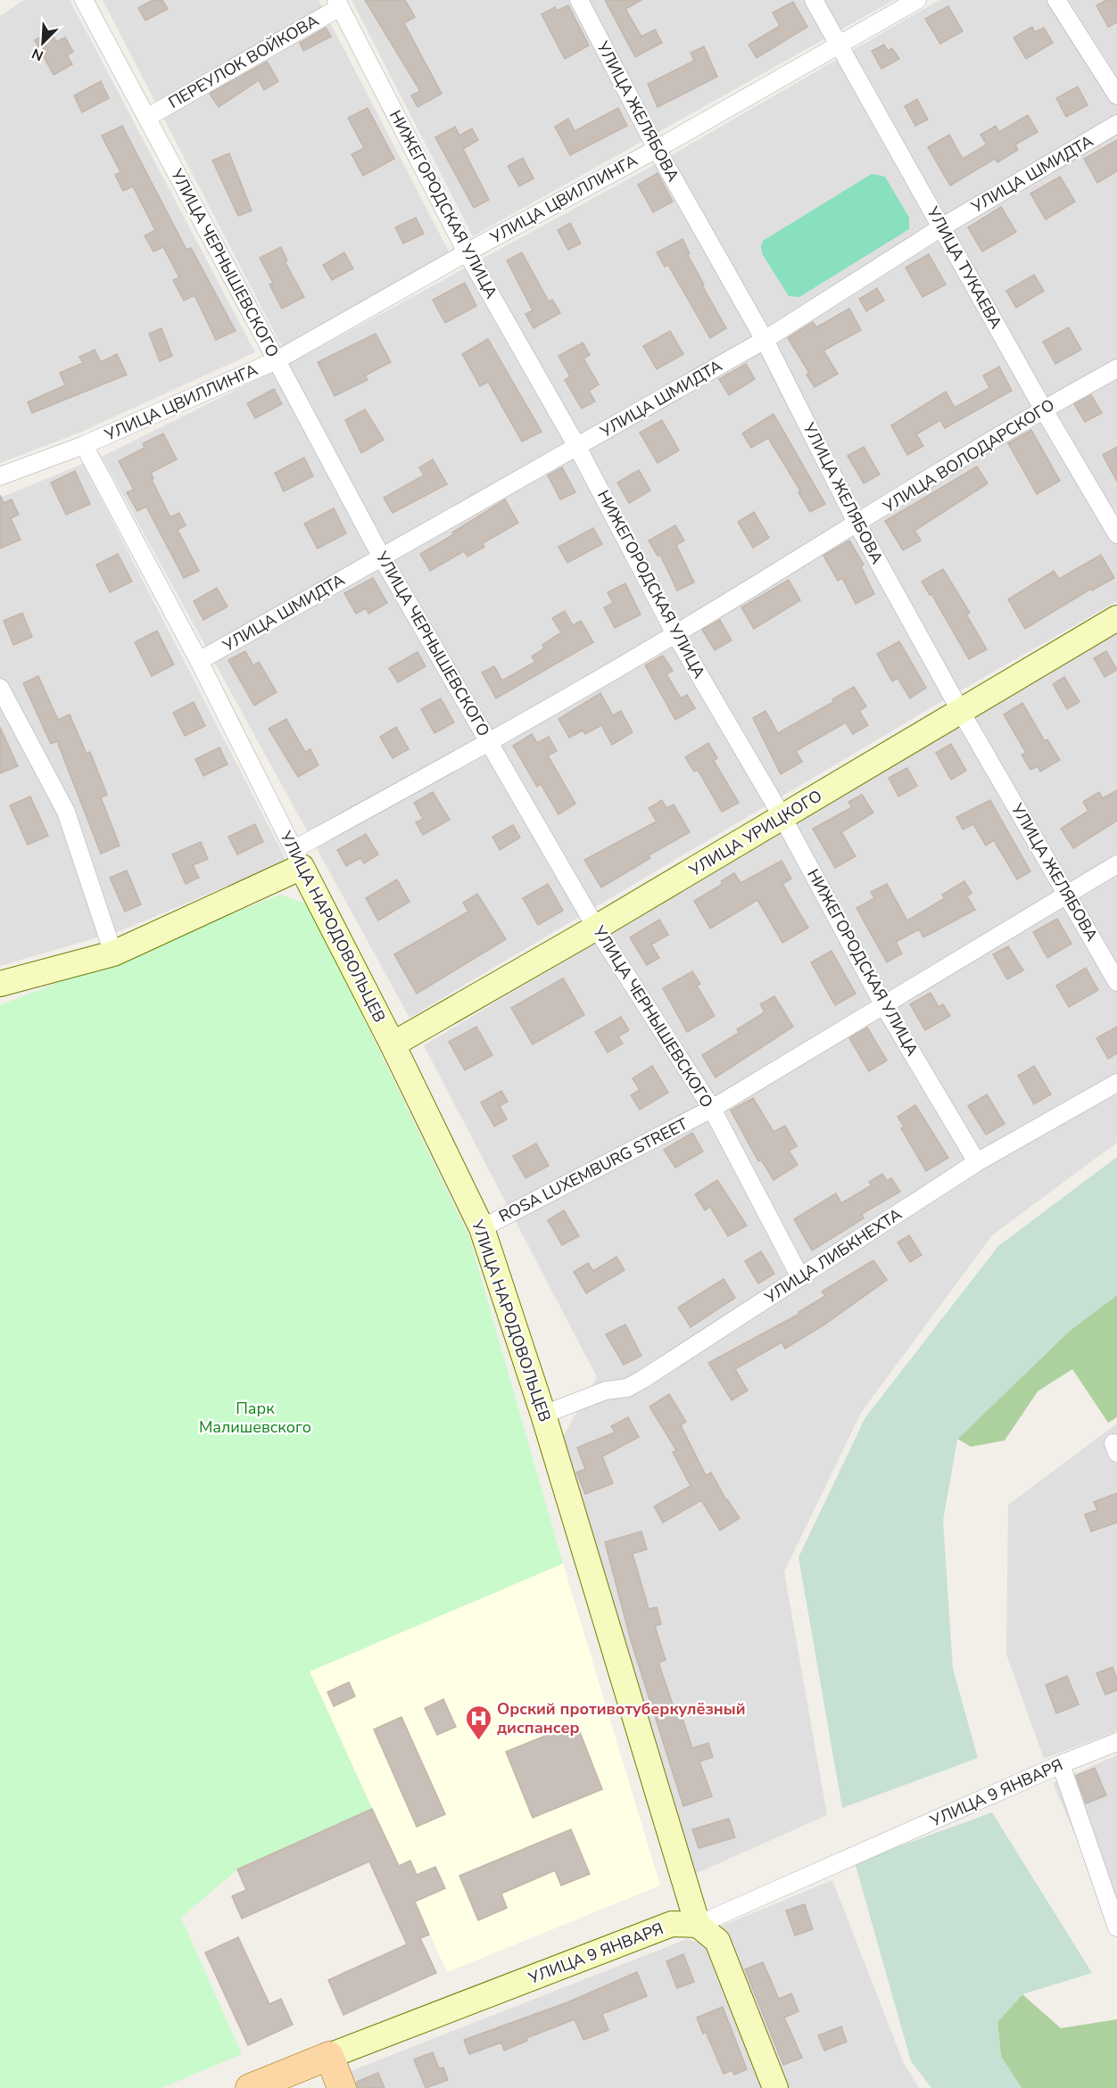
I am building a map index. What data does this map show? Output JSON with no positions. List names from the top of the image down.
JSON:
{
  "streets": {
    "main road": ["УЛИЦА УРИЦКОГО", "УЛИЦА НАРОДОВОЛЬЦЕВ", "УЛИЦА 9 ЯНВАРЯ"],
    "street": [
      "ПЕРЕУЛОК ВОЙКОВА",
      "УЛИЦА ЖЕЛЯБОВА",
      "УЛИЦА ШМИДТА",
      "УЛИЦА ЦВИЛЛИНГА",
      "НИЖЕГОРОДСКАЯ УЛИЦА",
      "УЛИЦА ЧЕРНЫШЕВСКОГО",
      "УЛИЦА ТУКАЕВА",
      "УЛИЦА ВОЛОДАРСКОГО",
      "ROSA LUXEMBURG STREET",
      "УЛИЦА ЛИБКНЕХТА"
    ]
  },
  "crossings": [
    ["ПЕРЕУЛОК ВОЙКОВА", "НИЖЕГОРОДСКАЯ УЛИЦА"],
    ["ПЕРЕУЛОК ВОЙКОВА", "УЛИЦА ЧЕРНЫШЕВСКОГО"],
    ["УЛИЦА ЖЕЛЯБОВА", "УЛИЦА ШМИДТА"],
    ["УЛИЦА ЖЕЛЯБОВА", "УЛИЦА ЦВИЛЛИНГА"],
    ["УЛИЦА ЖЕЛЯБОВА", "УЛИЦА ВОЛОДАРСКОГО"],
    ["УЛИЦА ЖЕЛЯБОВА", "УЛИЦА УРИЦКОГО"],
    ["УЛИЦА ЖЕЛЯБОВА", "ROSA LUXEMBURG STREET"],
    ["УЛИЦА ШМИДТА", "НИЖЕГОРОДСКАЯ УЛИЦА"],
    ["УЛИЦА ШМИДТА", "УЛИЦА ЧЕРНЫШЕВСКОГО"],
    ["УЛИЦА ШМИДТА", "УЛИЦА ТУКАЕВА"],
    ["УЛИЦА ШМИДТА", "УЛИЦА НАРОДОВОЛЬЦЕВ"],
    ["УЛИЦА ЦВИЛЛИНГА", "НИЖЕГОРОДСКАЯ УЛИЦА"],
    ["УЛИЦА ЦВИЛЛИНГА", "УЛИЦА ЧЕРНЫШЕВСКОГО"],
    ["УЛИЦА ЦВИЛЛИНГА", "УЛИЦА ТУКАЕВА"],
    ["УЛИЦА ЦВИЛЛИНГА", "УЛИЦА НАРОДОВОЛЬЦЕВ"],
    ["НИЖЕГОРОДСКАЯ УЛИЦА", "УЛИЦА ВОЛОДАРСКОГО"],
    ["НИЖЕГОРОДСКАЯ УЛИЦА", "УЛИЦА УРИЦКОГО"],
    ["НИЖЕГОРОДСКАЯ УЛИЦА", "ROSA LUXEMBURG STREET"],
    ["НИЖЕГОРОДСКАЯ УЛИЦА", "УЛИЦА ЛИБКНЕХТА"],
    ["УЛИЦА ЧЕРНЫШЕВСКОГО", "УЛИЦА ВОЛОДАРСКОГО"],
    ["УЛИЦА ЧЕРНЫШЕВСКОГО", "УЛИЦА УРИЦКОГО"],
    ["УЛИЦА ЧЕРНЫШЕВСКОГО", "ROSA LUXEMBURG STREET"],
    ["УЛИЦА ЧЕРНЫШЕВСКОГО", "УЛИЦА ЛИБКНЕХТА"],
    ["УЛИЦА ТУКАЕВА", "УЛИЦА ВОЛОДАРСКОГО"],
    ["УЛИЦА ВОЛОДАРСКОГО", "УЛИЦА НАРОДОВОЛЬЦЕВ"],
    ["УЛИЦА УРИЦКОГО", "УЛИЦА НАРОДОВОЛЬЦЕВ"],
    ["УЛИЦА НАРОДОВОЛЬЦЕВ", "ROSA LUXEMBURG STREET"],
    ["УЛИЦА НАРОДОВОЛЬЦЕВ", "УЛИЦА ЛИБКНЕХТА"],
    ["УЛИЦА НАРОДОВОЛЬЦЕВ", "УЛИЦА 9 ЯНВАРЯ"]
  ],
  "parks": ["Парк Малишевского"],
  "places": {
    "hospital": ["Орский противотуберкулёзный диспансер"]
  },
  "north": "bottom left"
}
